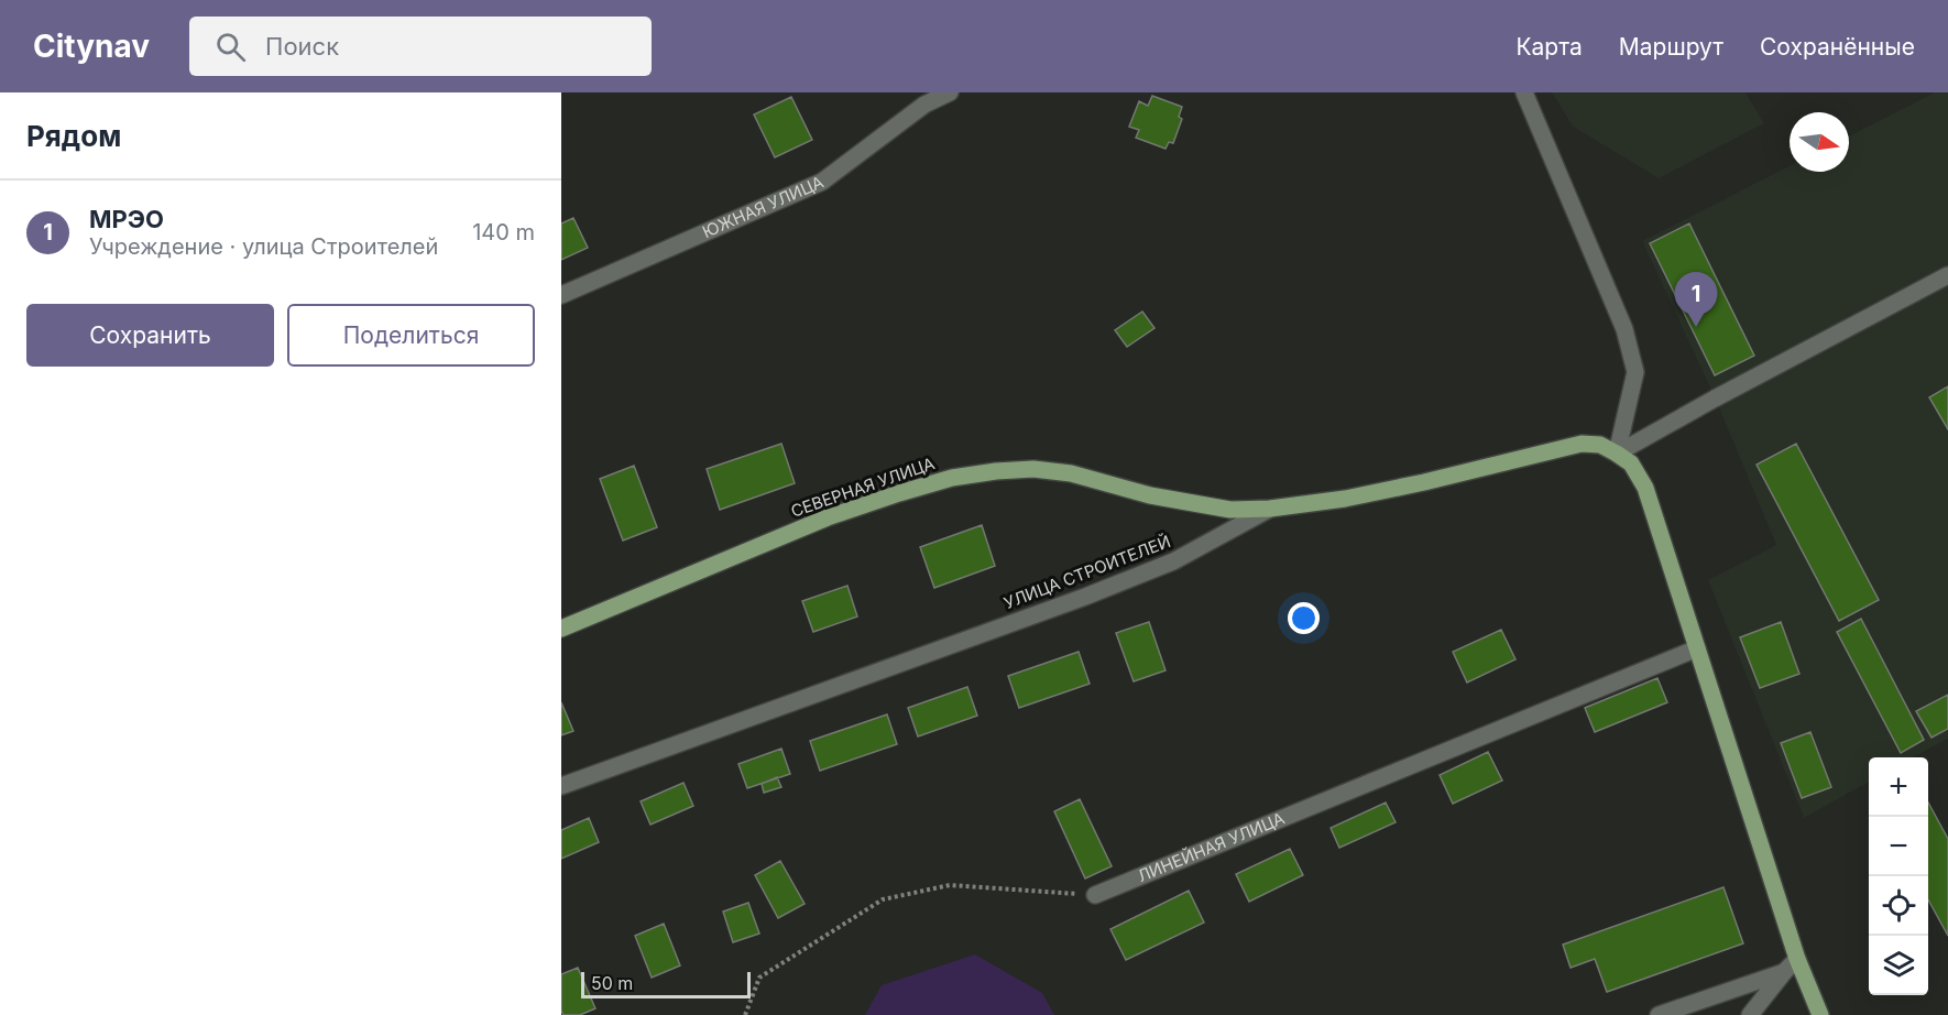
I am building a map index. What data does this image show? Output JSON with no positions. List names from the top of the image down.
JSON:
{
  "streets": {
    "main road": ["СЕВЕРНАЯ УЛИЦА", "УЛИЦА СТРОИТЕЛЕЙ"],
    "street": ["ЮЖНАЯ УЛИЦА", "ЛИНЕЙНАЯ УЛИЦА"]
  },
  "crossings": [
    ["СЕВЕРНАЯ УЛИЦА", "УЛИЦА СТРОИТЕЛЕЙ"],
    ["УЛИЦА СТРОИТЕЛЕЙ", "ЛИНЕЙНАЯ УЛИЦА"]
  ],
  "scale_bar": "50 m",
  "north": "right",
  "page": {
    "header": "Citynav",
    "search": "Поиск",
    "nav": ["Карта", "Маршрут", "Сохранённые"],
    "heading": "Рядом",
    "list": [
      {
        "mark": "1",
        "name": "МРЭО",
        "note": "Учреждение · улица Строителей",
        "value": "140 m"
      }
    ],
    "pins": "1",
    "buttons": ["Сохранить", "Поделиться"],
    "map_buttons": ["+", "−"],
    "scale": "50 m"
  }
}
